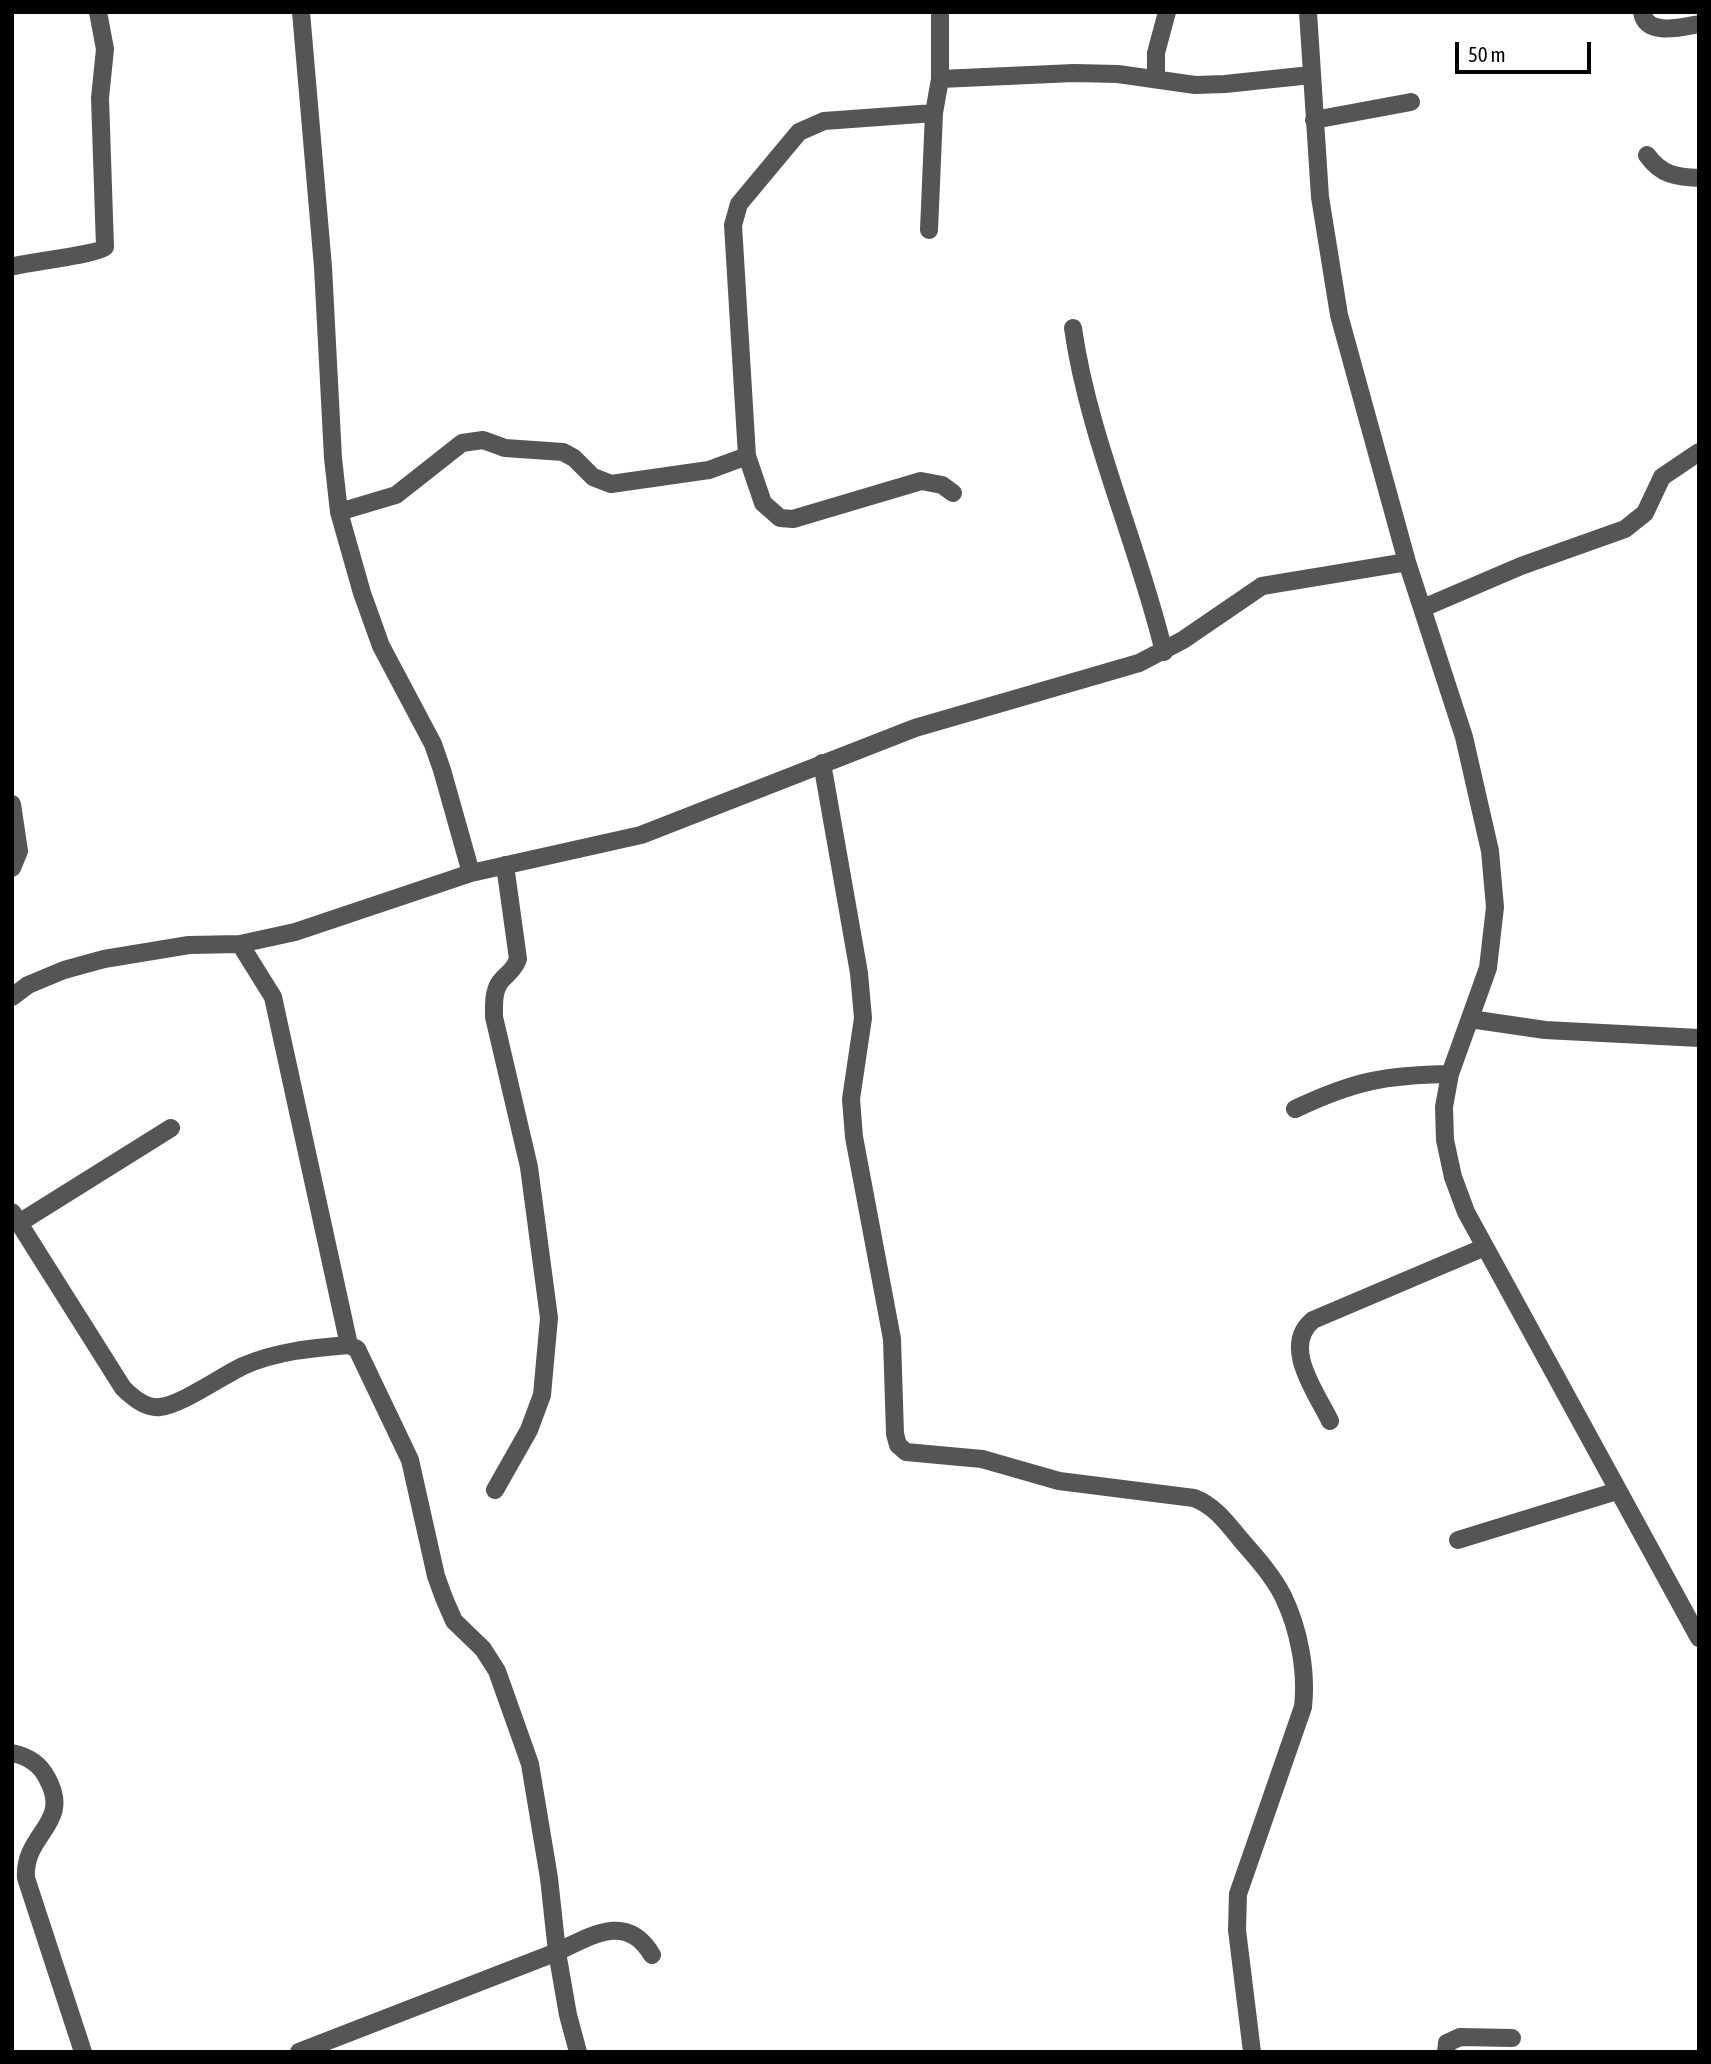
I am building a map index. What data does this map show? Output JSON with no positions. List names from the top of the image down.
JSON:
{
  "scale_bar": "50 m"
}
